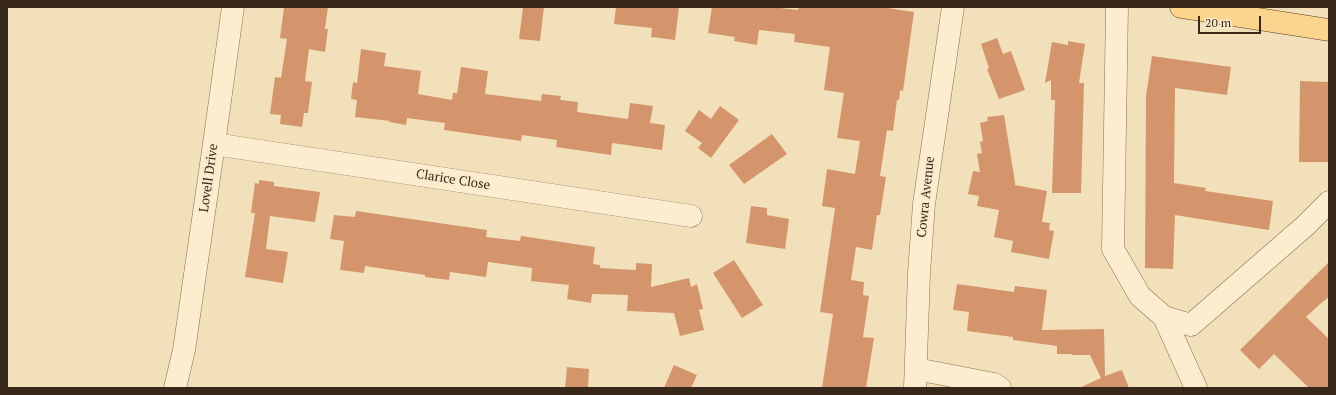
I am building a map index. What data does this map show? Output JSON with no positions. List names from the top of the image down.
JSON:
{
  "streets": {
    "street": ["Lovell Drive", "Clarice Close", "Cowra Avenue"]
  },
  "crossings": [
    ["Lovell Drive", "Clarice Close"]
  ],
  "scale_bar": "20 m"
}
